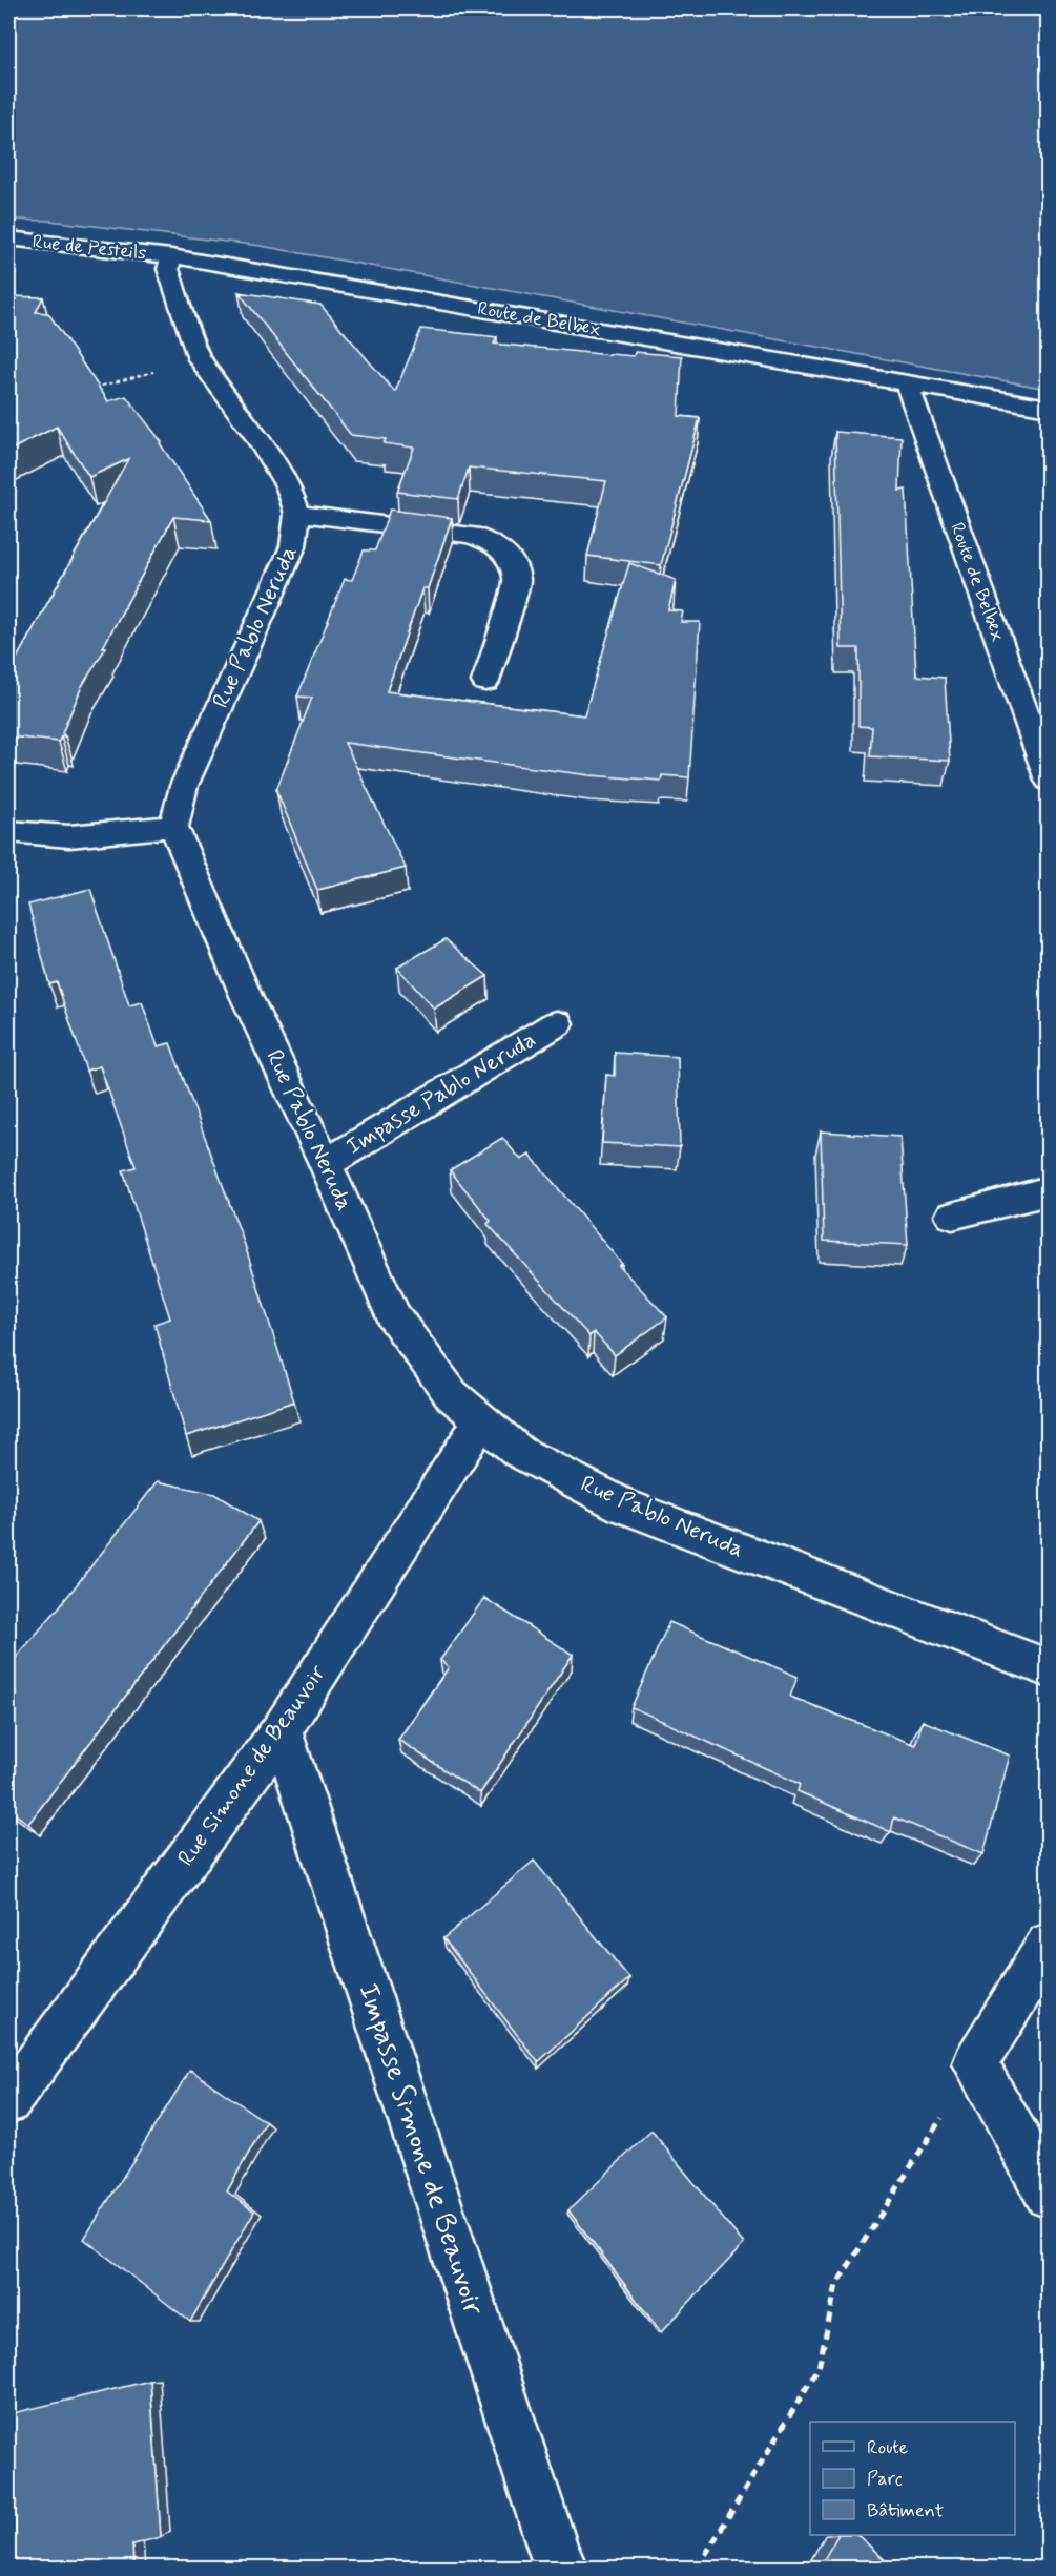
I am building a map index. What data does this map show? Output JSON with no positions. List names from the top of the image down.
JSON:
{
  "streets": {
    "street": [
      "Rue de Pesteils",
      "Route de Belbex",
      "Rue Pablo Neruda",
      "Impasse Pablo Neruda",
      "Rue Simone de Beauvoir",
      "Impasse Simone de Beauvoir"
    ]
  },
  "crossings": [
    ["Rue de Pesteils", "Route de Belbex"],
    ["Rue de Pesteils", "Rue Pablo Neruda"],
    ["Route de Belbex", "Rue Pablo Neruda"],
    ["Rue Pablo Neruda", "Impasse Pablo Neruda"],
    ["Rue Pablo Neruda", "Rue Simone de Beauvoir"],
    ["Rue Simone de Beauvoir", "Impasse Simone de Beauvoir"]
  ],
  "legend": ["Route", "Parc", "Bâtiment"]
}
